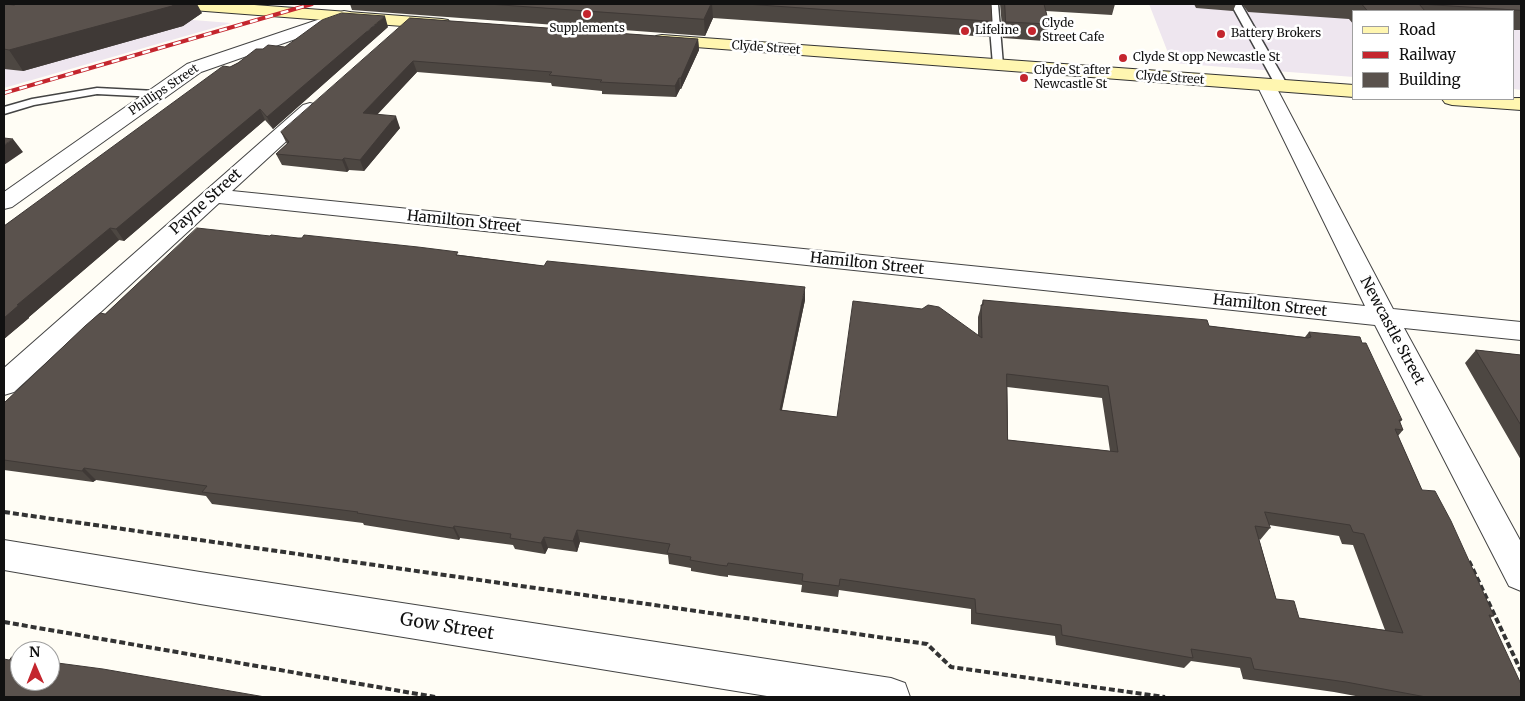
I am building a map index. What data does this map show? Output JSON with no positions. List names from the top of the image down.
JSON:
{
  "streets": {
    "street": [
      "Clyde Street",
      "Phillips Street",
      "Payne Street",
      "Hamilton Street",
      "Newcastle Street",
      "Gow Street"
    ]
  },
  "crossings": [
    ["Clyde Street", "Newcastle Street"],
    ["Payne Street", "Hamilton Street"],
    ["Hamilton Street", "Newcastle Street"]
  ],
  "places": [
    "Supplements",
    "Lifeline",
    "Clyde Street Cafe",
    "Battery Brokers",
    "Clyde St opp Newcastle St",
    "Clyde St after Newcastle St"
  ],
  "legend": ["Road", "Railway", "Building"],
  "north": "top"
}
